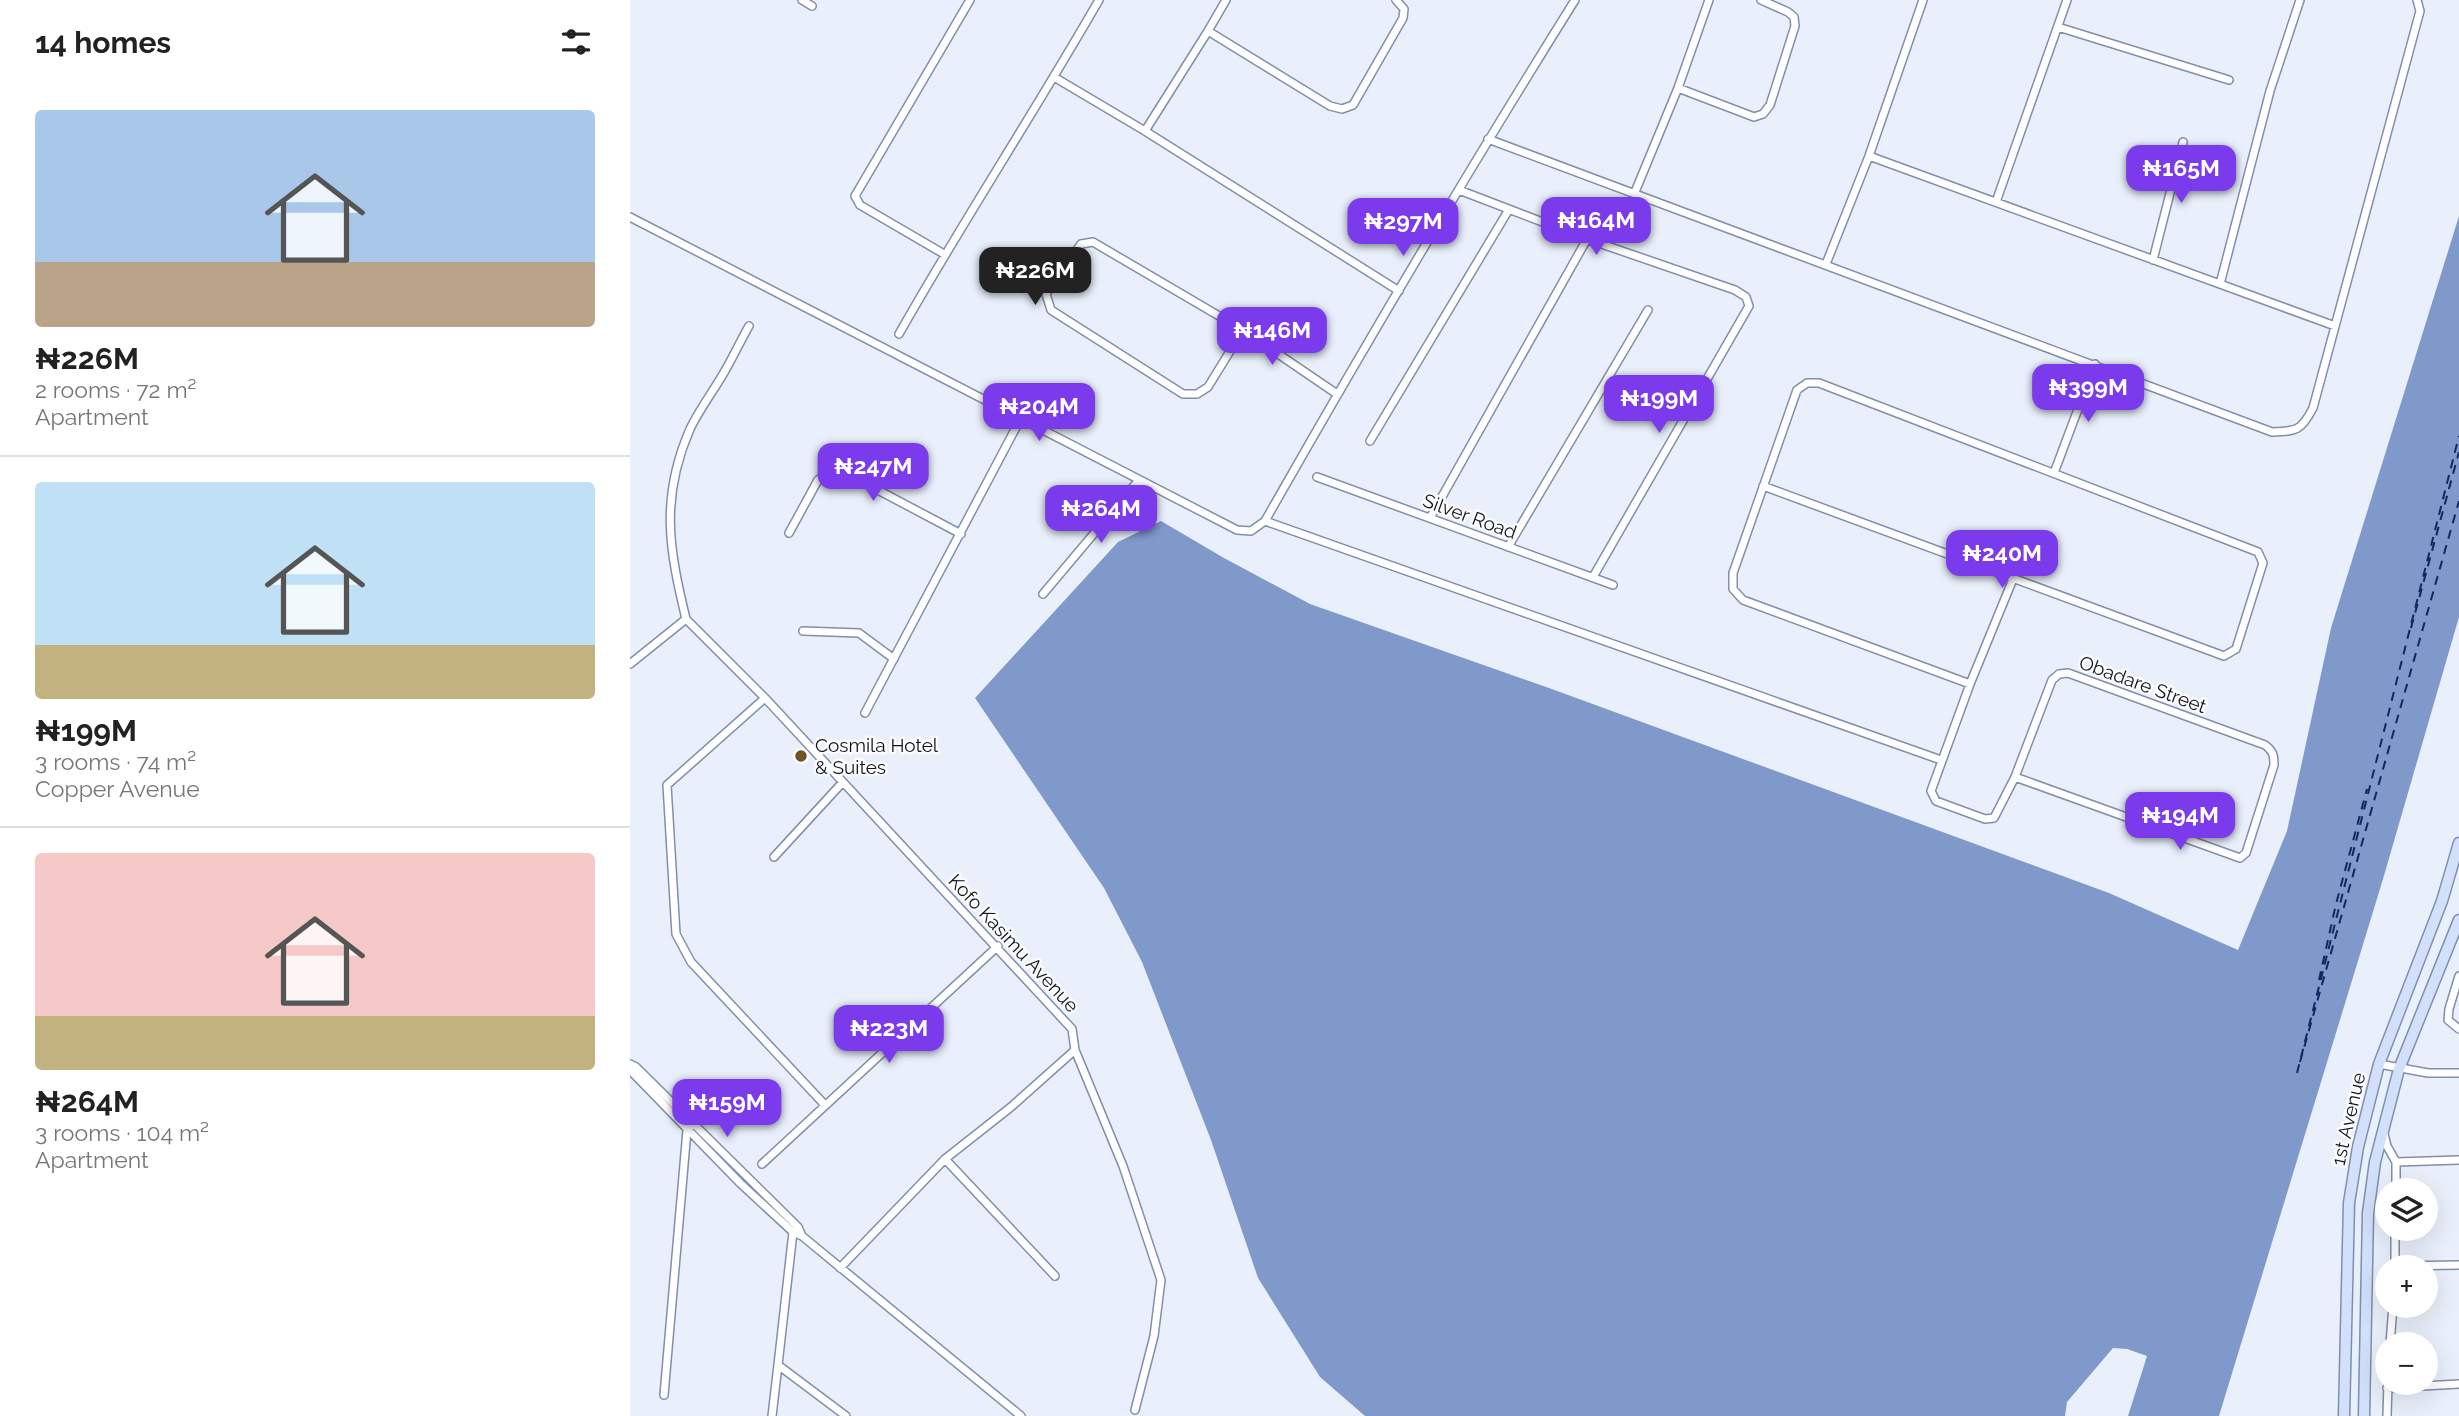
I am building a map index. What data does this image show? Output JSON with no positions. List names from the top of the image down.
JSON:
{
  "streets": {
    "main road": ["1st Avenue"],
    "street": ["Silver Road", "Obadare Street", "Kofo Kasimu Avenue"]
  },
  "places": ["Cosmila Hotel & Suites"],
  "page": {
    "heading": "14 homes",
    "list": [
      {
        "name": "₦226M",
        "note": "2 rooms · 72 m² · Apartment"
      },
      {
        "name": "₦199M",
        "note": "3 rooms · 74 m² · Copper Avenue"
      },
      {
        "name": "₦264M",
        "note": "3 rooms · 104 m² · Apartment"
      }
    ],
    "price": [
      "₦165M",
      "₦164M",
      "₦297M",
      "₦226M",
      "₦146M",
      "₦399M",
      "₦199M",
      "₦204M",
      "₦247M",
      "₦264M",
      "₦240M",
      "₦194M",
      "₦223M",
      "₦159M"
    ],
    "map_buttons": ["+", "−"]
  }
}
